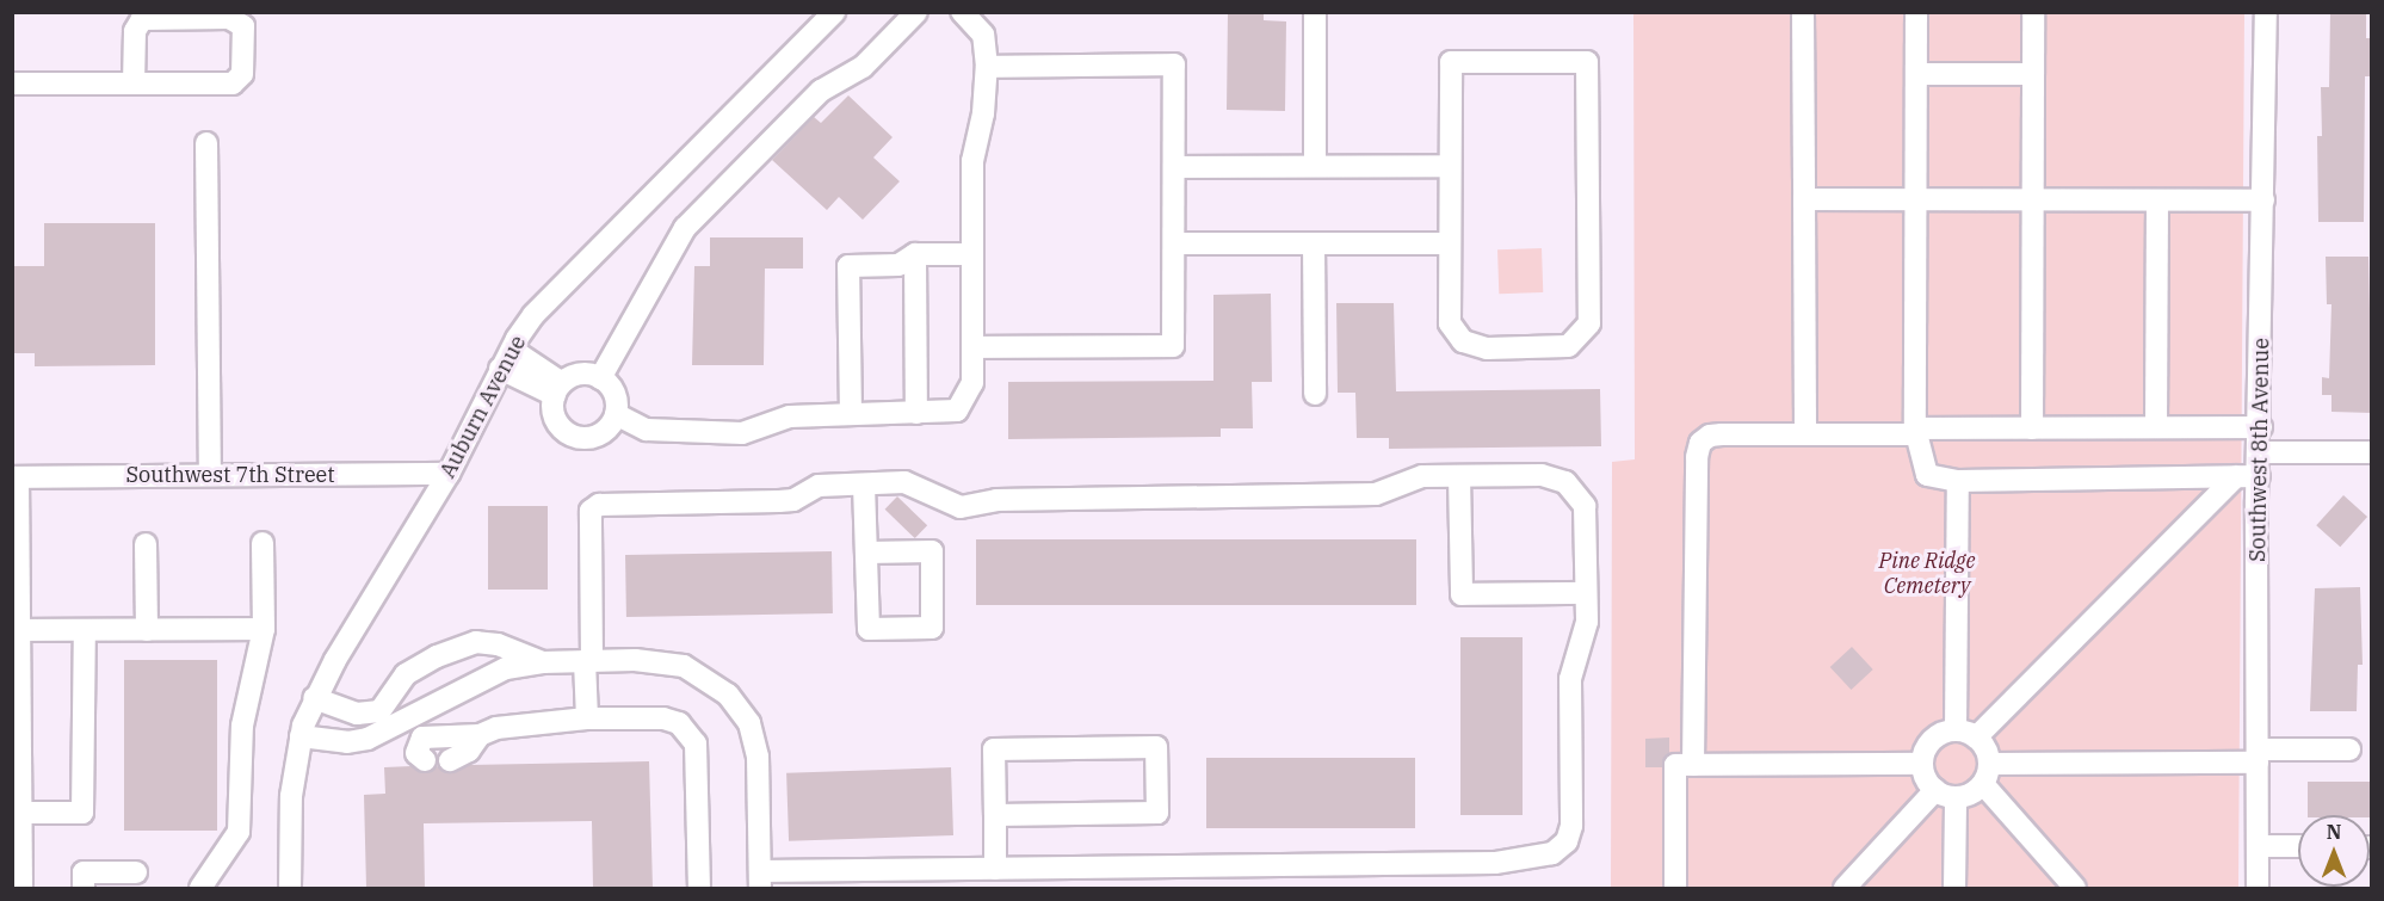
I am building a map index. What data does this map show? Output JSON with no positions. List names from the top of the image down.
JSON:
{
  "streets": {
    "street": ["Auburn Avenue", "Southwest 8th Avenue", "Southwest 7th Street"]
  },
  "crossings": [
    ["Auburn Avenue", "Southwest 7th Street"]
  ],
  "parks": ["Pine Ridge Cemetery"],
  "north": "top"
}
